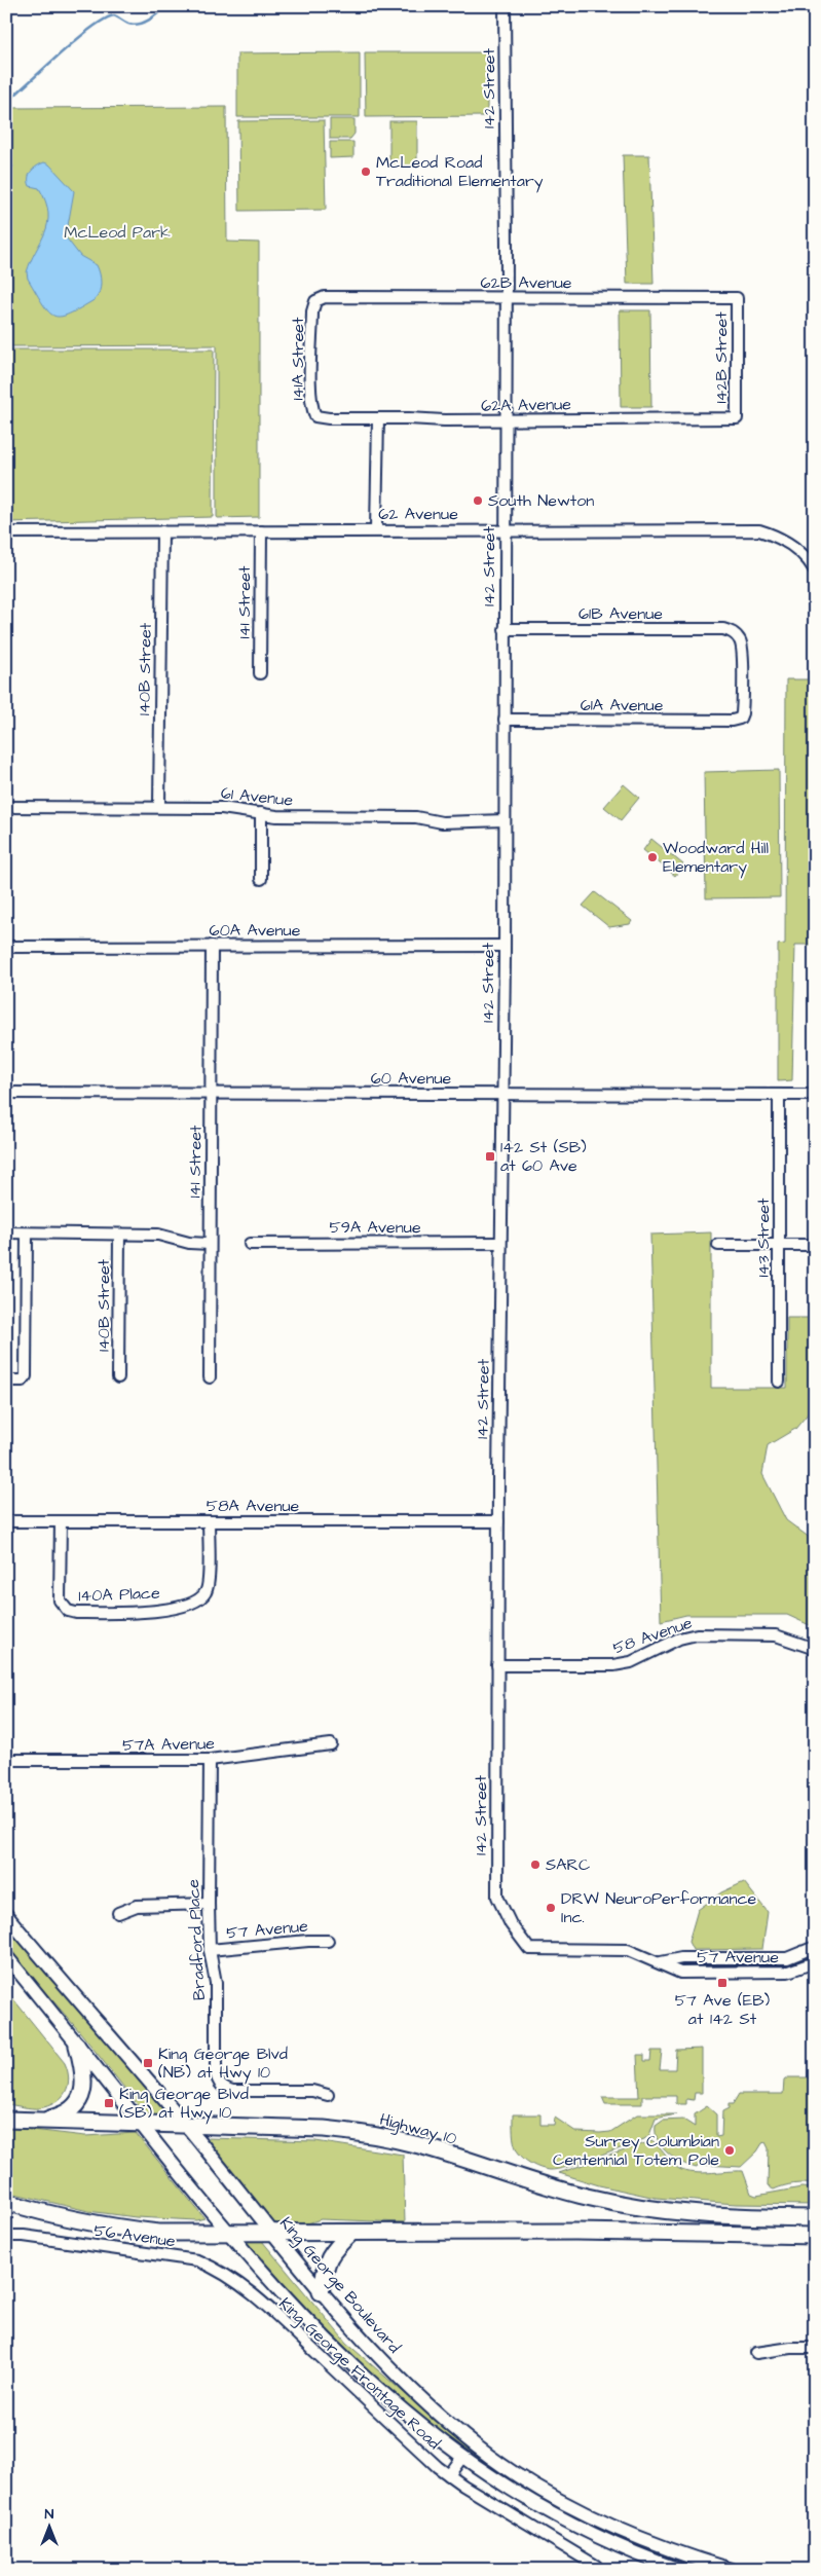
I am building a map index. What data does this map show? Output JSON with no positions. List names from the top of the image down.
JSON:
{
  "streets": {
    "highway": ["Highway 10"],
    "main road": ["King George Boulevard"],
    "street": [
      "142 Street",
      "62B Avenue",
      "142B Street",
      "141A Street",
      "62A Avenue",
      "62 Avenue",
      "141 Street",
      "61B Avenue",
      "140B Street",
      "61A Avenue",
      "61 Avenue",
      "60A Avenue",
      "60 Avenue",
      "59A Avenue",
      "143 Street",
      "58A Avenue",
      "140A Place",
      "58 Avenue",
      "57A Avenue",
      "57 Avenue",
      "Bradford Place",
      "56 Avenue",
      "King George Frontage Road"
    ]
  },
  "crossings": [
    ["142 Street", "62B Avenue"],
    ["142 Street", "62A Avenue"],
    ["142 Street", "62 Avenue"],
    ["142 Street", "61B Avenue"],
    ["142 Street", "61A Avenue"],
    ["142 Street", "61 Avenue"],
    ["142 Street", "60A Avenue"],
    ["142 Street", "60 Avenue"],
    ["142 Street", "59A Avenue"],
    ["142 Street", "58A Avenue"],
    ["142 Street", "58 Avenue"],
    ["142 Street", "57 Avenue"],
    ["62B Avenue", "142B Street"],
    ["62B Avenue", "141A Street"],
    ["142B Street", "62A Avenue"],
    ["141A Street", "62A Avenue"],
    ["62 Avenue", "141 Street"],
    ["62 Avenue", "140B Street"],
    ["141 Street", "60A Avenue"],
    ["141 Street", "60 Avenue"],
    ["61B Avenue", "61A Avenue"],
    ["140B Street", "61 Avenue"],
    ["60 Avenue", "143 Street"],
    ["58A Avenue", "140A Place"],
    ["57A Avenue", "Bradford Place"],
    ["57 Avenue", "Bradford Place"],
    ["Highway 10", "King George Boulevard"],
    ["56 Avenue", "King George Frontage Road"]
  ],
  "parks": ["McLeod Park"],
  "places": {
    "other": [
      "McLeod Road Traditional Elementary",
      "South Newton",
      "Woodward Hill Elementary",
      "SARC",
      "DRW NeuroPerformance Inc.",
      "Surrey Columbian Centennial Totem Pole"
    ],
    "transit": [
      "142 St (SB) at 60 Ave",
      "57 Ave (EB) at 142 St",
      "King George Blvd (NB) at Hwy 10",
      "King George Blvd (SB) at Hwy 10"
    ]
  },
  "north": "top"
}
